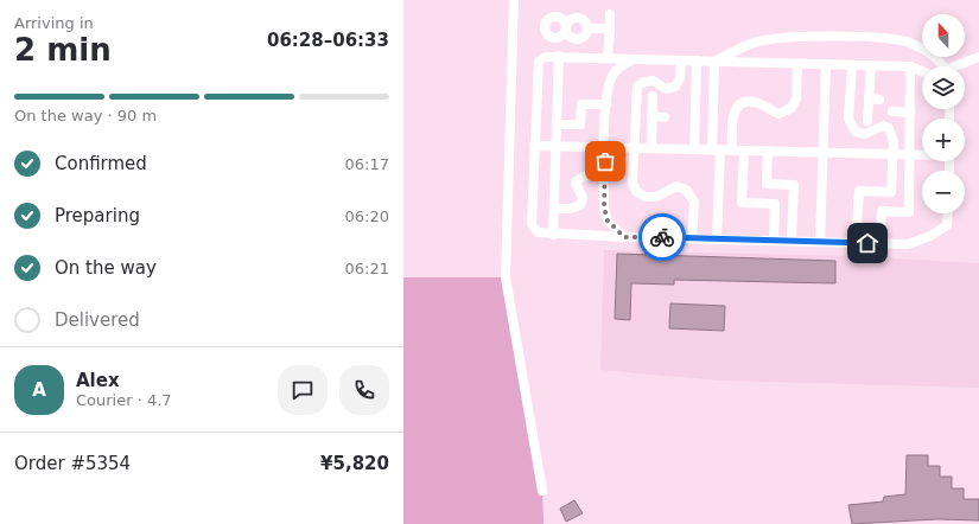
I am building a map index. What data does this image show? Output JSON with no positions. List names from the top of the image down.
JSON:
{
  "north": "top",
  "page": {
    "heading": ["2 min", "Arriving in", "06:28–06:33"],
    "panel": [
      "Alex",
      "Courier · 4.7",
      "Order #5354",
      "¥5,820"
    ],
    "map_buttons": ["+", "−"],
    "bar": "On the way · 90 m",
    "list": [
      ["Confirmed", "06:17"],
      ["Preparing", "06:20"],
      ["On the way", "06:21"],
      "Delivered"
    ],
    "round": "A"
  }
}
